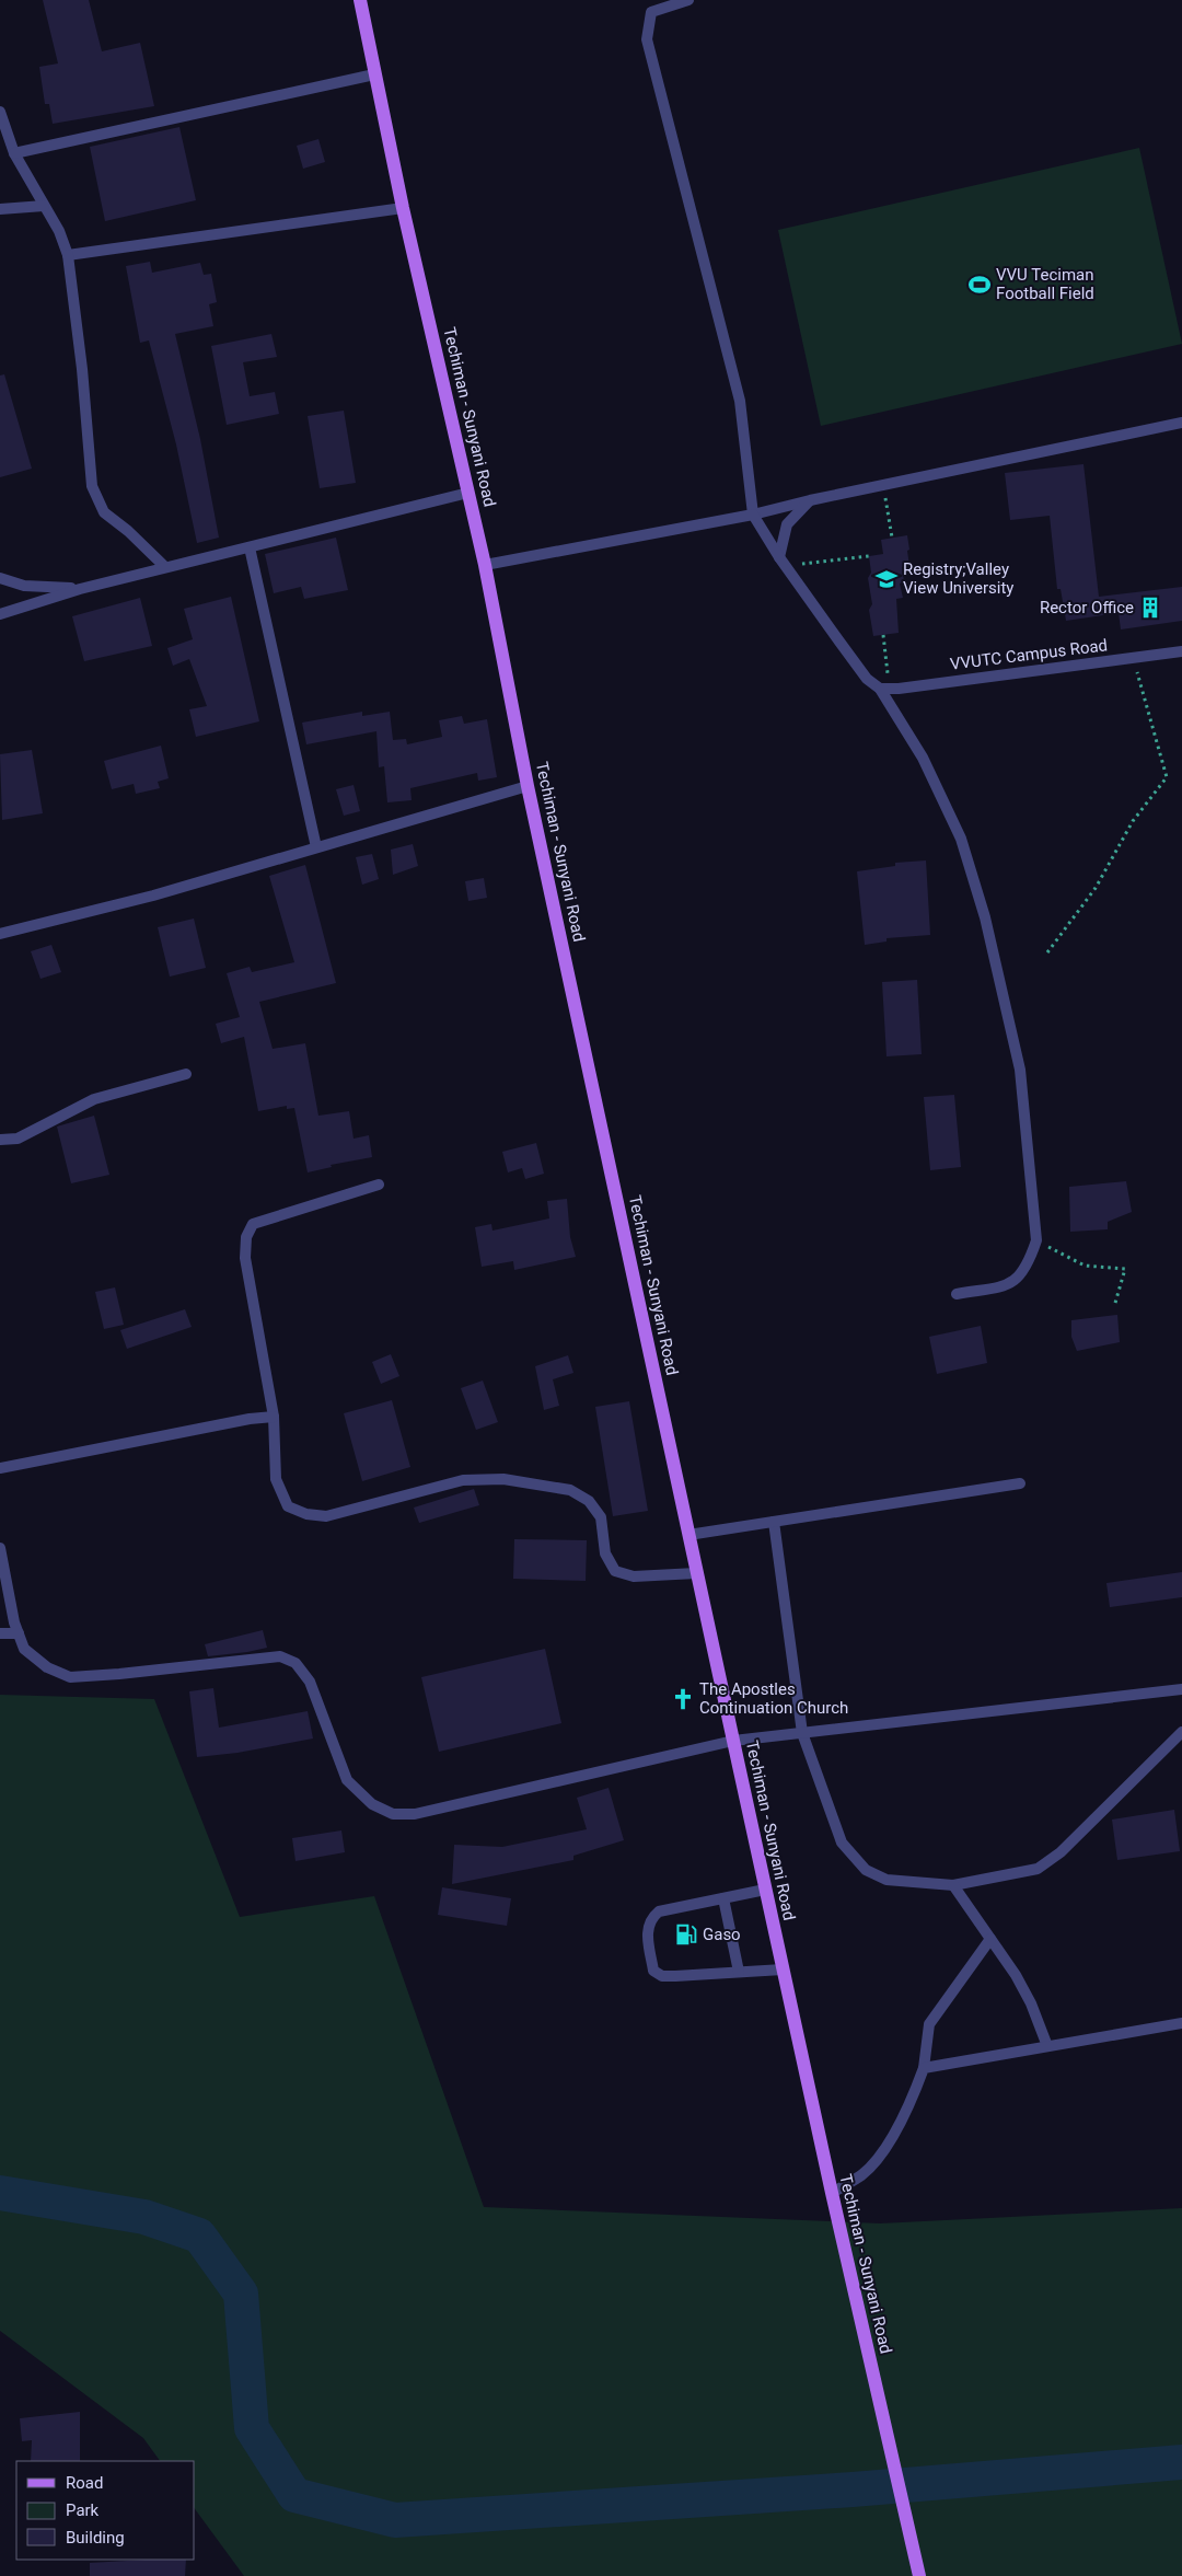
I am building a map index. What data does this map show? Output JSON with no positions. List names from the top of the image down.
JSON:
{
  "streets": {
    "main road": ["Techiman - Sunyani Road"],
    "street": ["VVUTC Campus Road"]
  },
  "places": {
    "sports": ["VVU Teciman Football Field"],
    "school or university": ["Registry;Valley View University"],
    "building": ["Rector Office"],
    "church": ["The Apostles Continuation Church"],
    "fuel station": ["Gaso"]
  },
  "legend": ["Road", "Park", "Building"]
}
